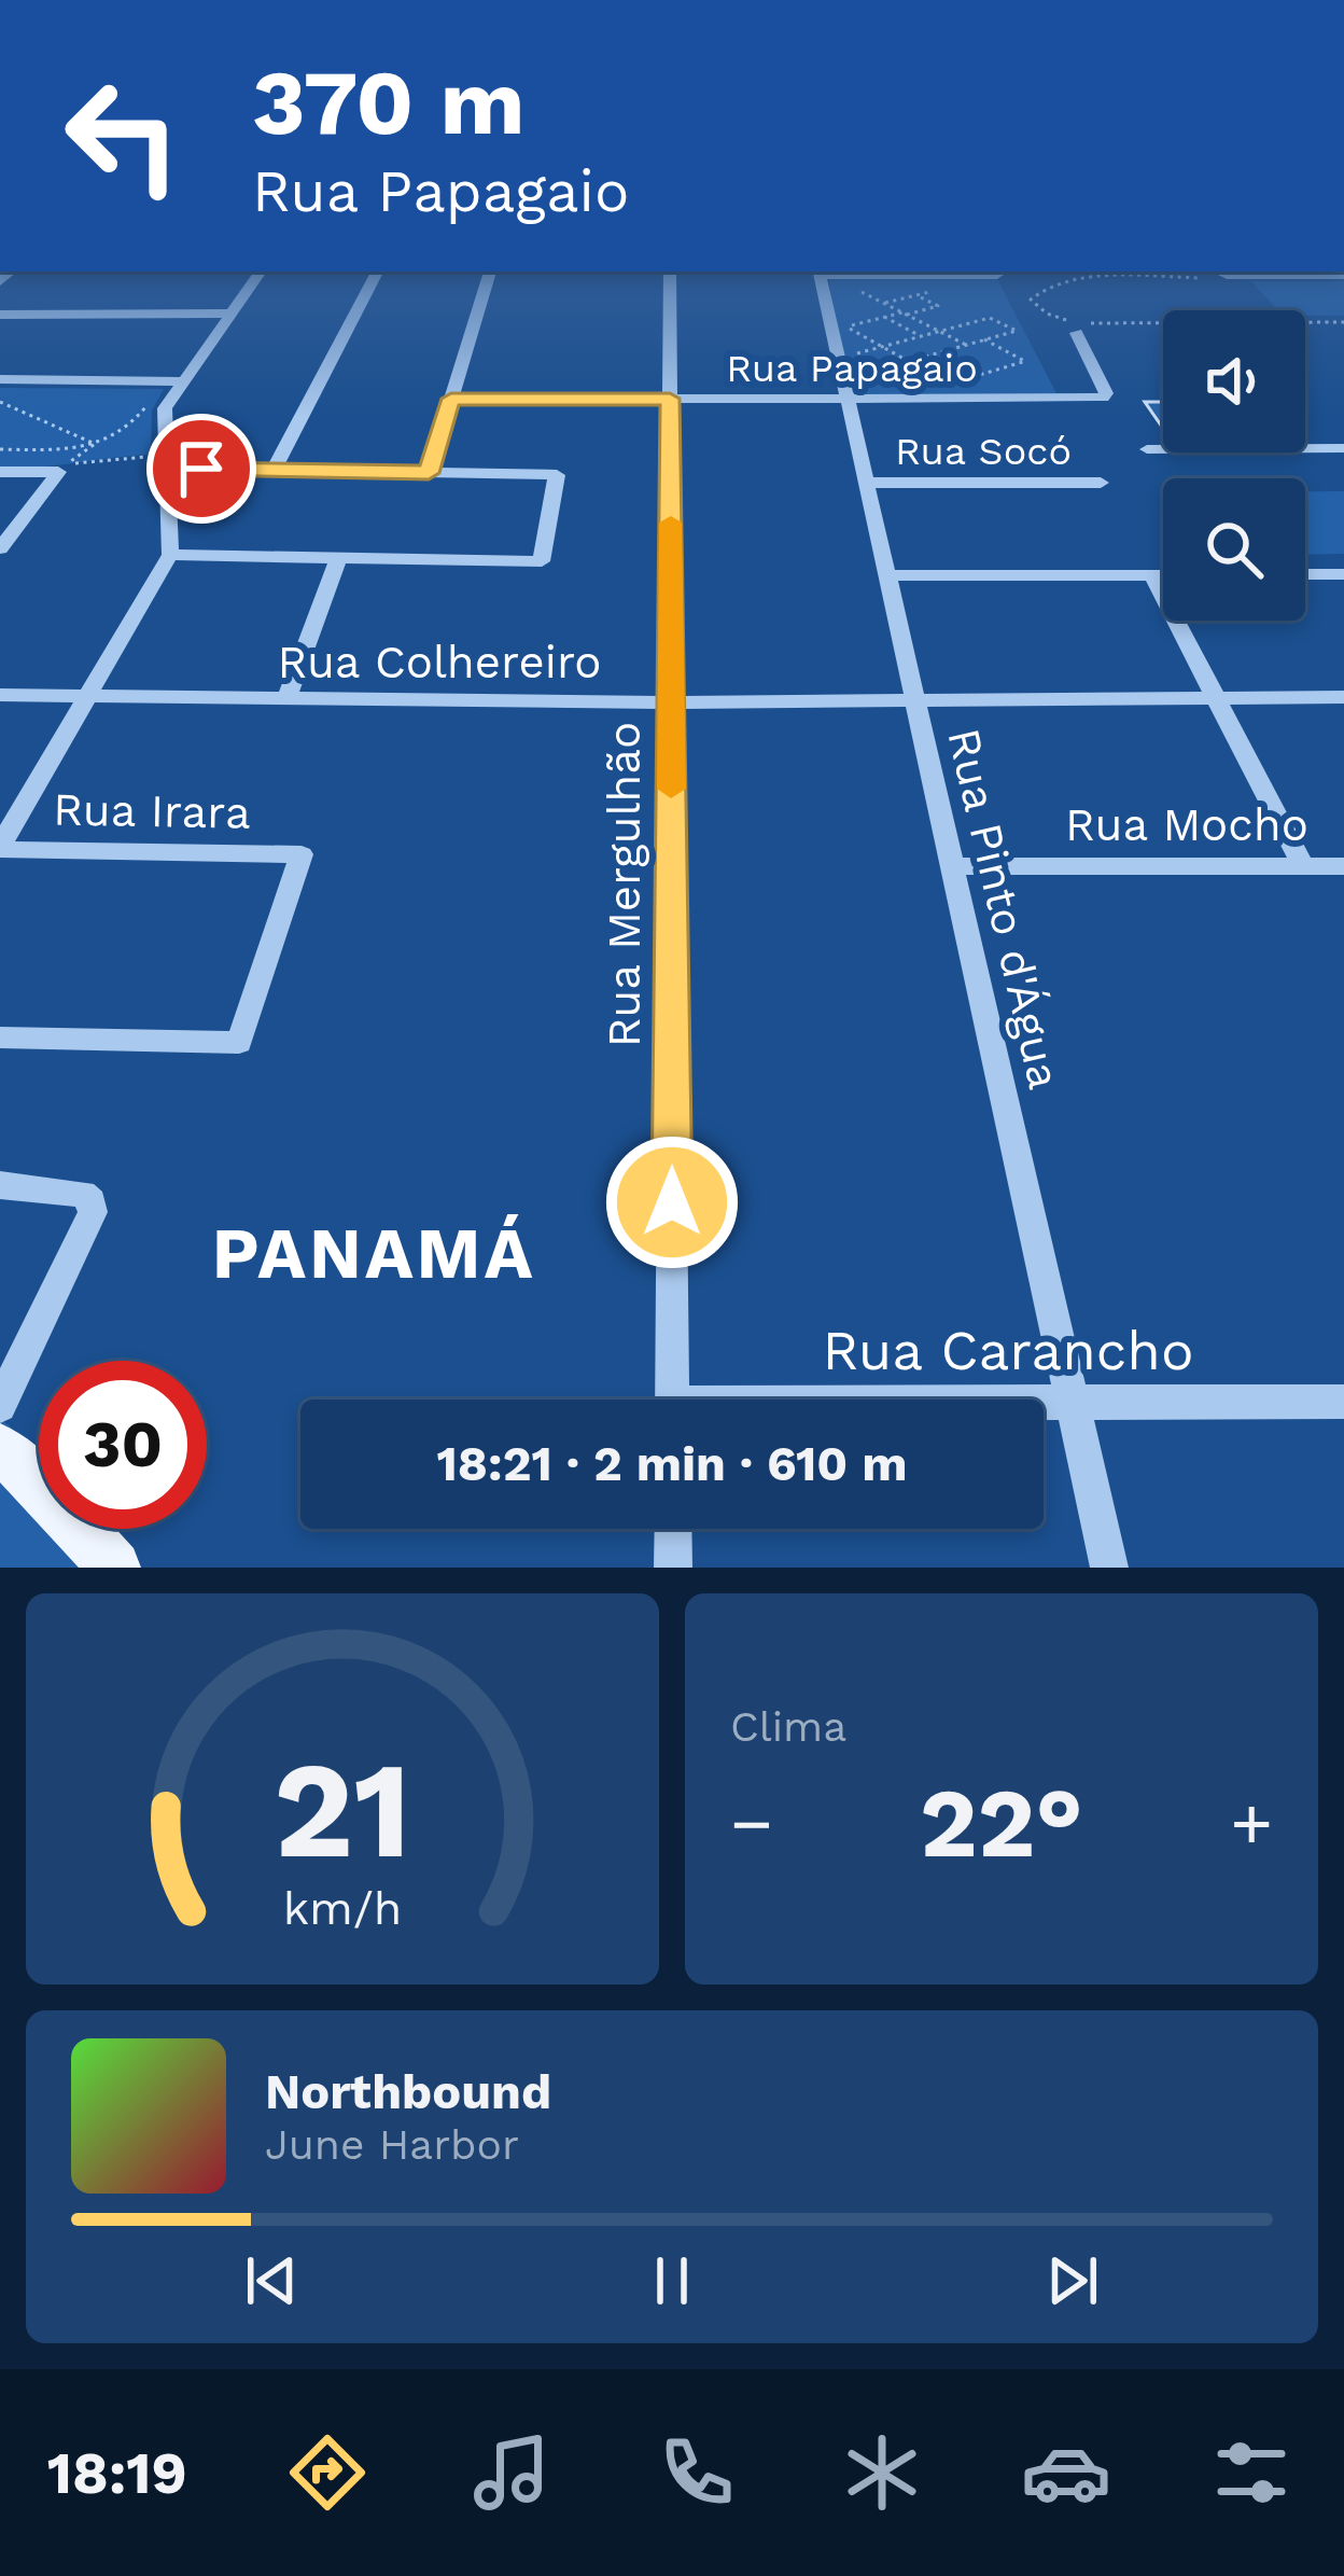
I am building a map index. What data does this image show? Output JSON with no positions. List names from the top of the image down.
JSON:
{
  "streets": {
    "street": [
      "Rua Papagaio",
      "Rua Socó",
      "Rua Colhereiro",
      "Rua Irara",
      "Rua Mocho",
      "Rua Mergulhão",
      "Rua Pinto d'Água",
      "Rua Carancho"
    ]
  },
  "crossings": [
    ["Rua Papagaio", "Rua Mergulhão"],
    ["Rua Papagaio", "Rua Pinto d'Água"],
    ["Rua Socó", "Rua Pinto d'Água"],
    ["Rua Colhereiro", "Rua Mergulhão"],
    ["Rua Colhereiro", "Rua Pinto d'Água"],
    ["Rua Mocho", "Rua Pinto d'Água"],
    ["Rua Pinto d'Água", "Rua Carancho"]
  ],
  "districts": ["PANAMÁ"],
  "page": {
    "turn": ["370 m", "Rua Papagaio"],
    "limit": "30",
    "trip": "18:21 · 2 min · 610 m",
    "tile": "Clima",
    "heat": ["−", "22°", "+"],
    "song": ["Northbound", "June Harbor"],
    "tabs": "18:19",
    "gauge": ["21", "km/h"]
  }
}
